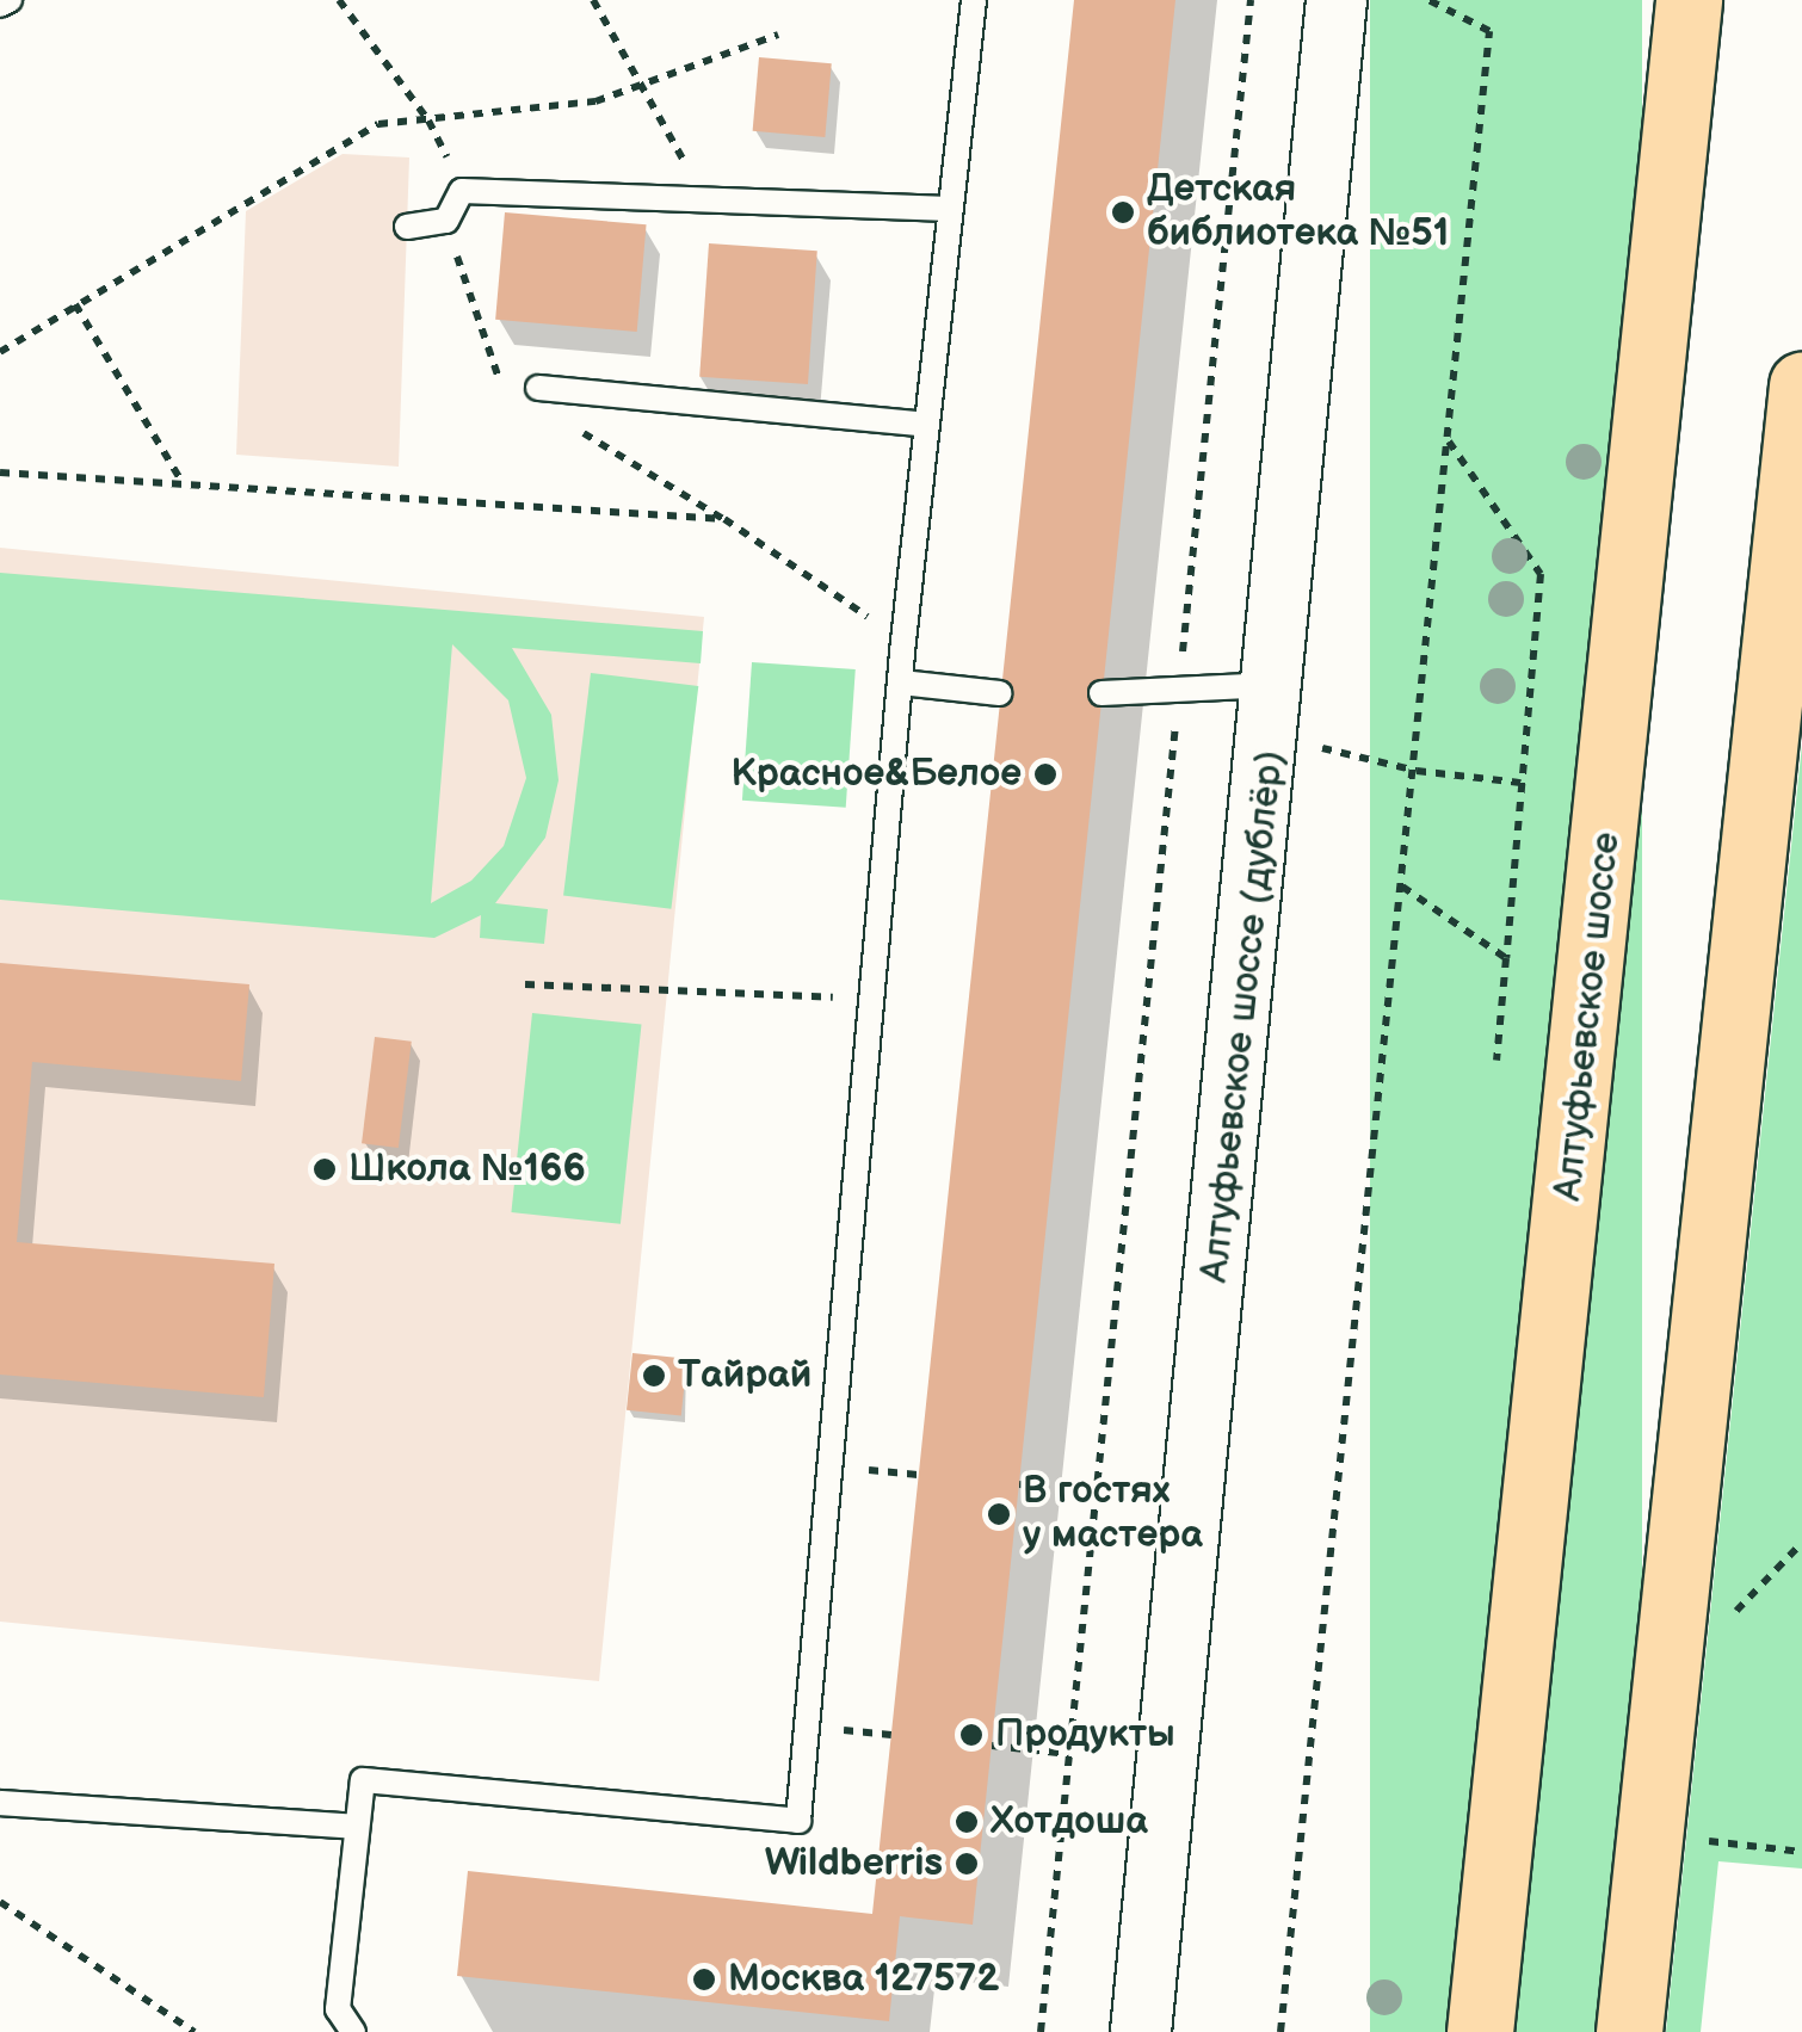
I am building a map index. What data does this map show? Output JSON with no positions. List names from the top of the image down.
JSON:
{
  "streets": {
    "main road": ["Алтуфьевское шоссе"],
    "street": ["Алтуфьевское шоссе (дублёр)"]
  },
  "places": [
    "Детская библиотека №51",
    "Красное&Белое",
    "Школа №166",
    "Тайрай",
    "В гостях у мастера",
    "Продукты",
    "Хотдоша",
    "Wildberris",
    "Москва 127572"
  ]
}
